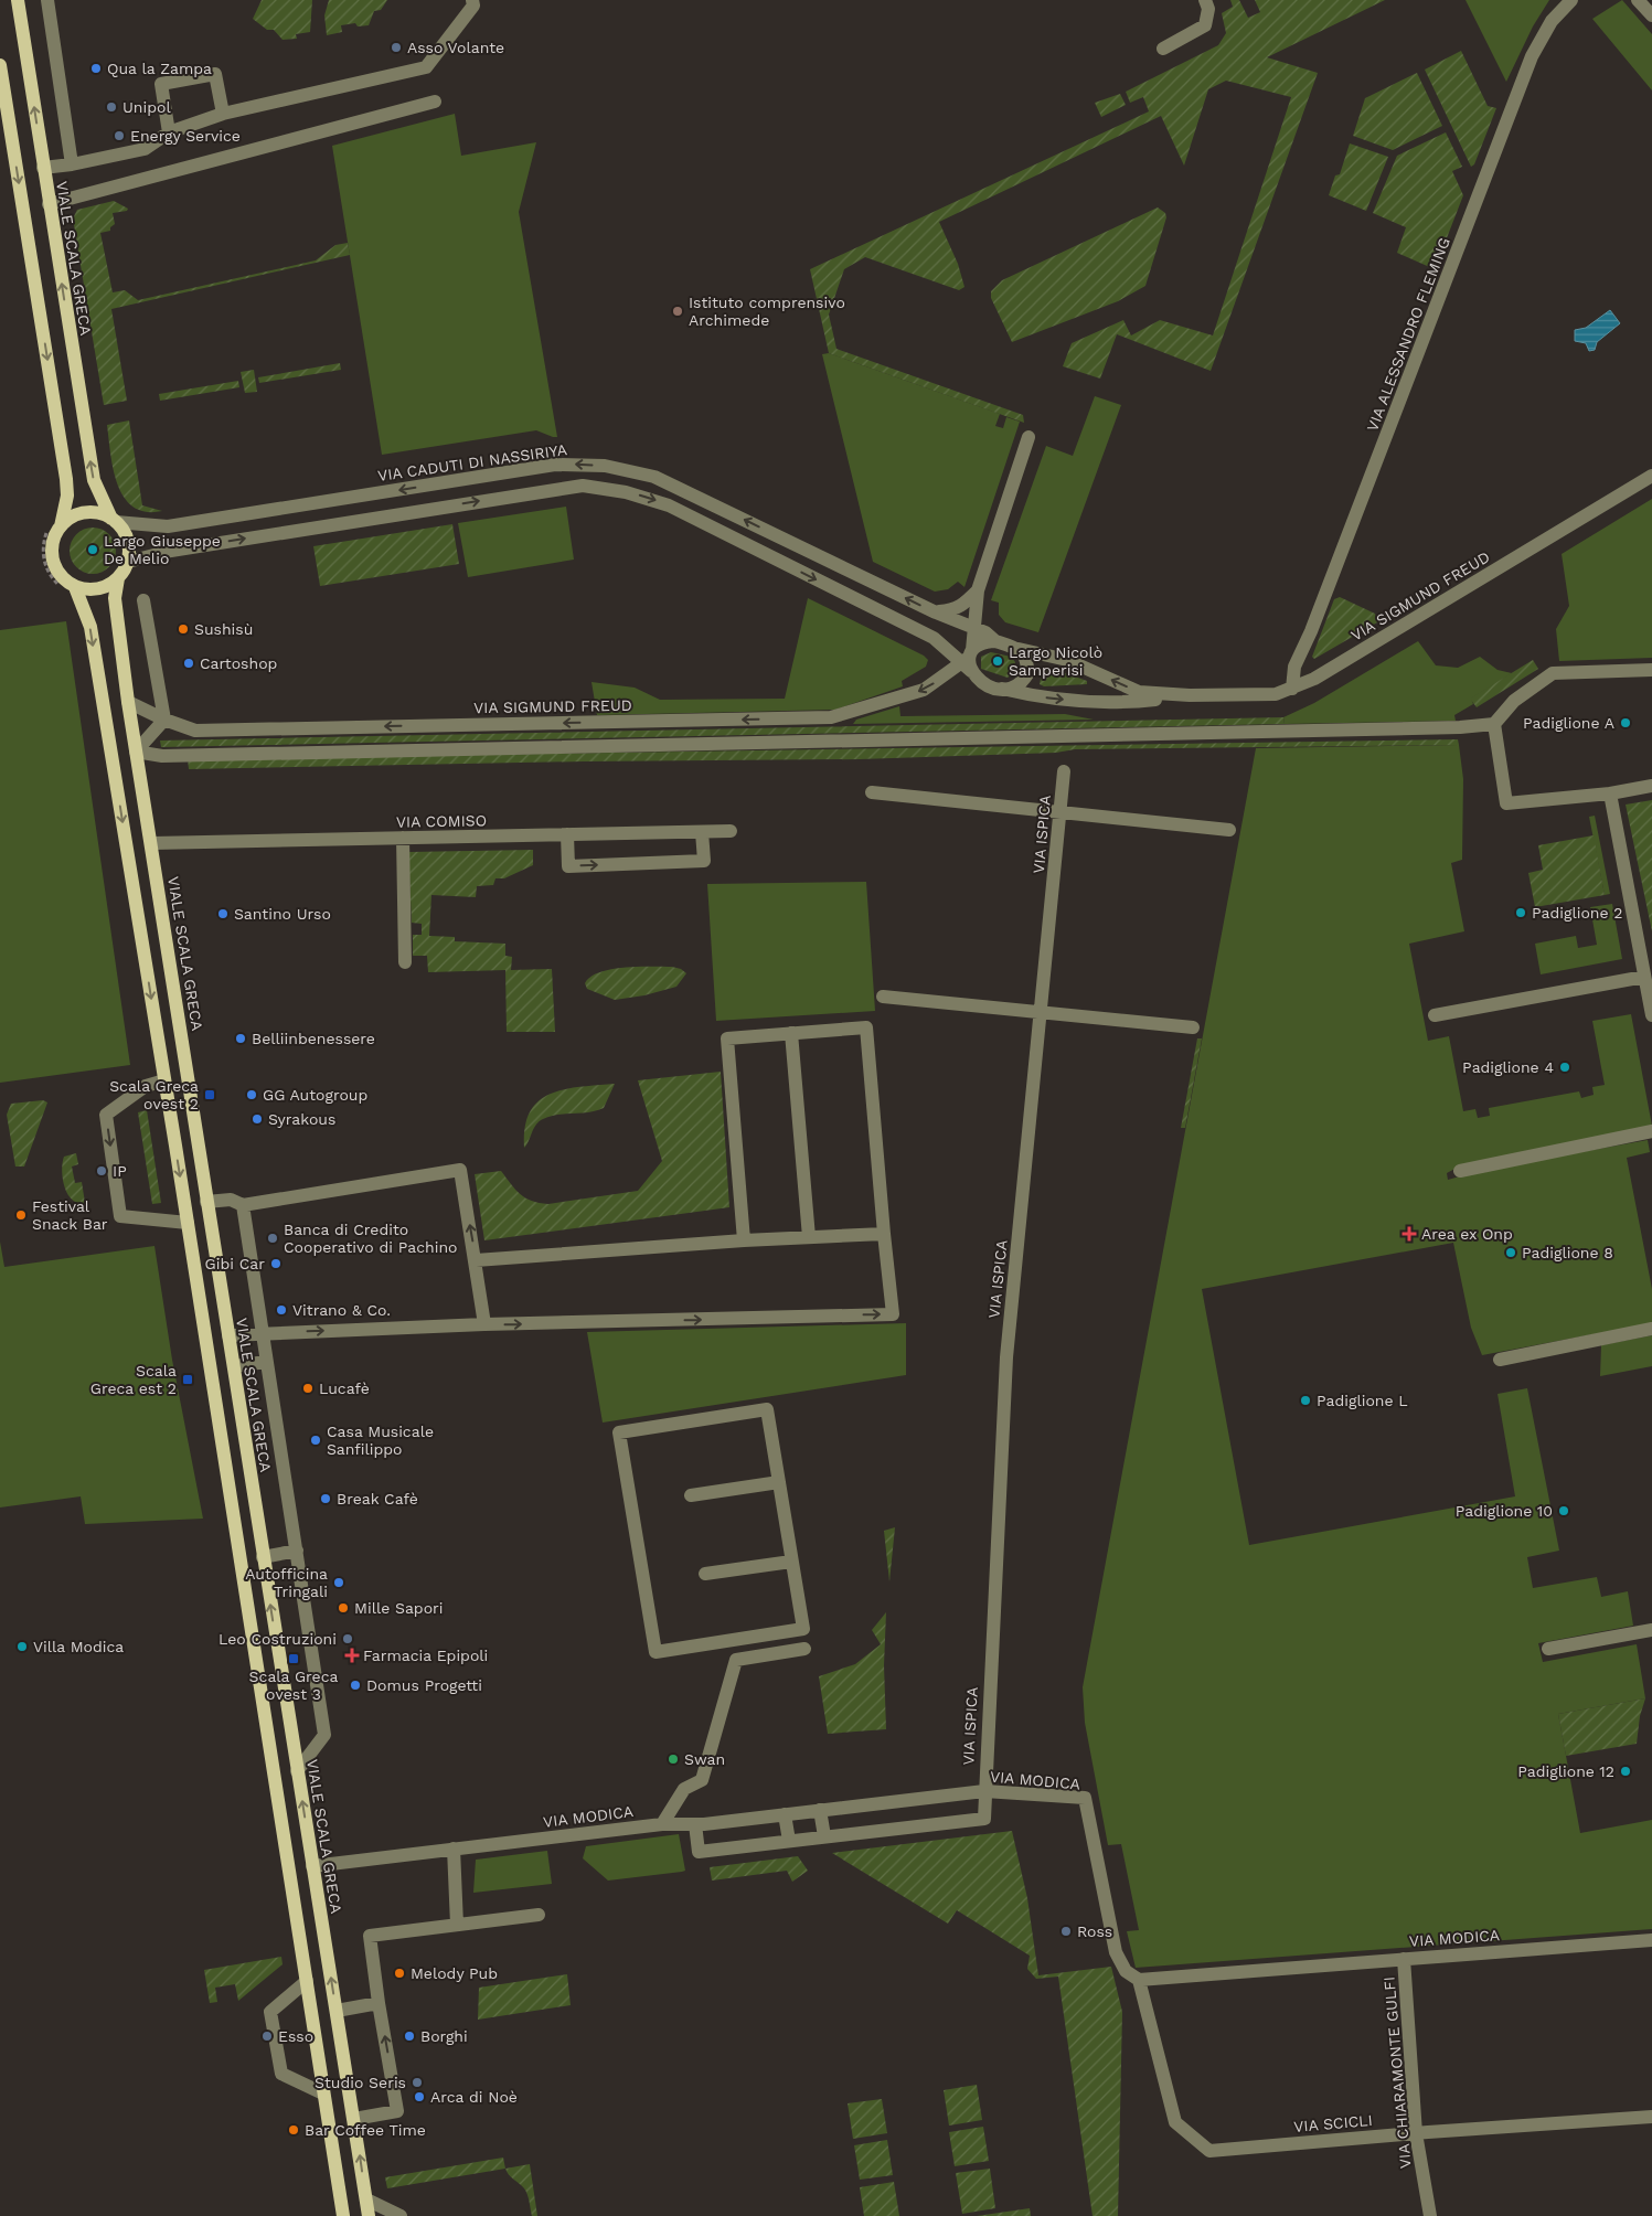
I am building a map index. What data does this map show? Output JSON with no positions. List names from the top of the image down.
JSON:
{
  "streets": {
    "main road": ["VIALE SCALA GRECA"],
    "street": [
      "VIA ALESSANDRO FLEMING",
      "VIA CADUTI DI NASSIRIYA",
      "VIA SIGMUND FREUD",
      "VIA COMISO",
      "VIA ISPICA",
      "VIA MODICA",
      "VIA CHIARAMONTE GULFI",
      "VIA SCICLI"
    ]
  },
  "crossings": [
    ["VIALE SCALA GRECA", "VIA CADUTI DI NASSIRIYA"],
    ["VIALE SCALA GRECA", "VIA SIGMUND FREUD"],
    ["VIALE SCALA GRECA", "VIA COMISO"],
    ["VIALE SCALA GRECA", "VIA MODICA"],
    ["VIA ALESSANDRO FLEMING", "VIA SIGMUND FREUD"],
    ["VIA CADUTI DI NASSIRIYA", "VIA SIGMUND FREUD"],
    ["VIA ISPICA", "VIA MODICA"],
    ["VIA MODICA", "VIA CHIARAMONTE GULFI"],
    ["VIA MODICA", "VIA SCICLI"],
    ["VIA CHIARAMONTE GULFI", "VIA SCICLI"]
  ],
  "places": {
    "other": [
      "Asso Volante",
      "Qua la Zampa",
      "Unipol",
      "Energy Service",
      "Istituto comprensivo Archimede",
      "Largo Giuseppe De Melio",
      "Sushisù",
      "Largo Nicolò Samperisi",
      "Cartoshop",
      "Padiglione A",
      "Padiglione 2",
      "Santino Urso",
      "Belliinbenessere",
      "Padiglione 4",
      "GG Autogroup",
      "Syrakous",
      "IP",
      "Festival Snack Bar",
      "Banca di Credito Cooperativo di Pachino",
      "Padiglione 8",
      "Gibi Car",
      "Vitrano & Co.",
      "Lucafè",
      "Padiglione L",
      "Casa Musicale Sanfilippo",
      "Break Cafè",
      "Padiglione 10",
      "Autofficina Tringali",
      "Mille Sapori",
      "Leo Costruzioni",
      "Villa Modica",
      "Domus Progetti",
      "Swan",
      "Padiglione 12",
      "Ross",
      "Melody Pub",
      "Esso",
      "Borghi",
      "Studio Seris",
      "Arca di Noè",
      "Bar Coffee Time"
    ],
    "transit": ["Scala Greca ovest 2", "Scala Greca est 2", "Scala Greca ovest 3"],
    "health": ["Area ex Onp", "Farmacia Epipoli"]
  }
}
